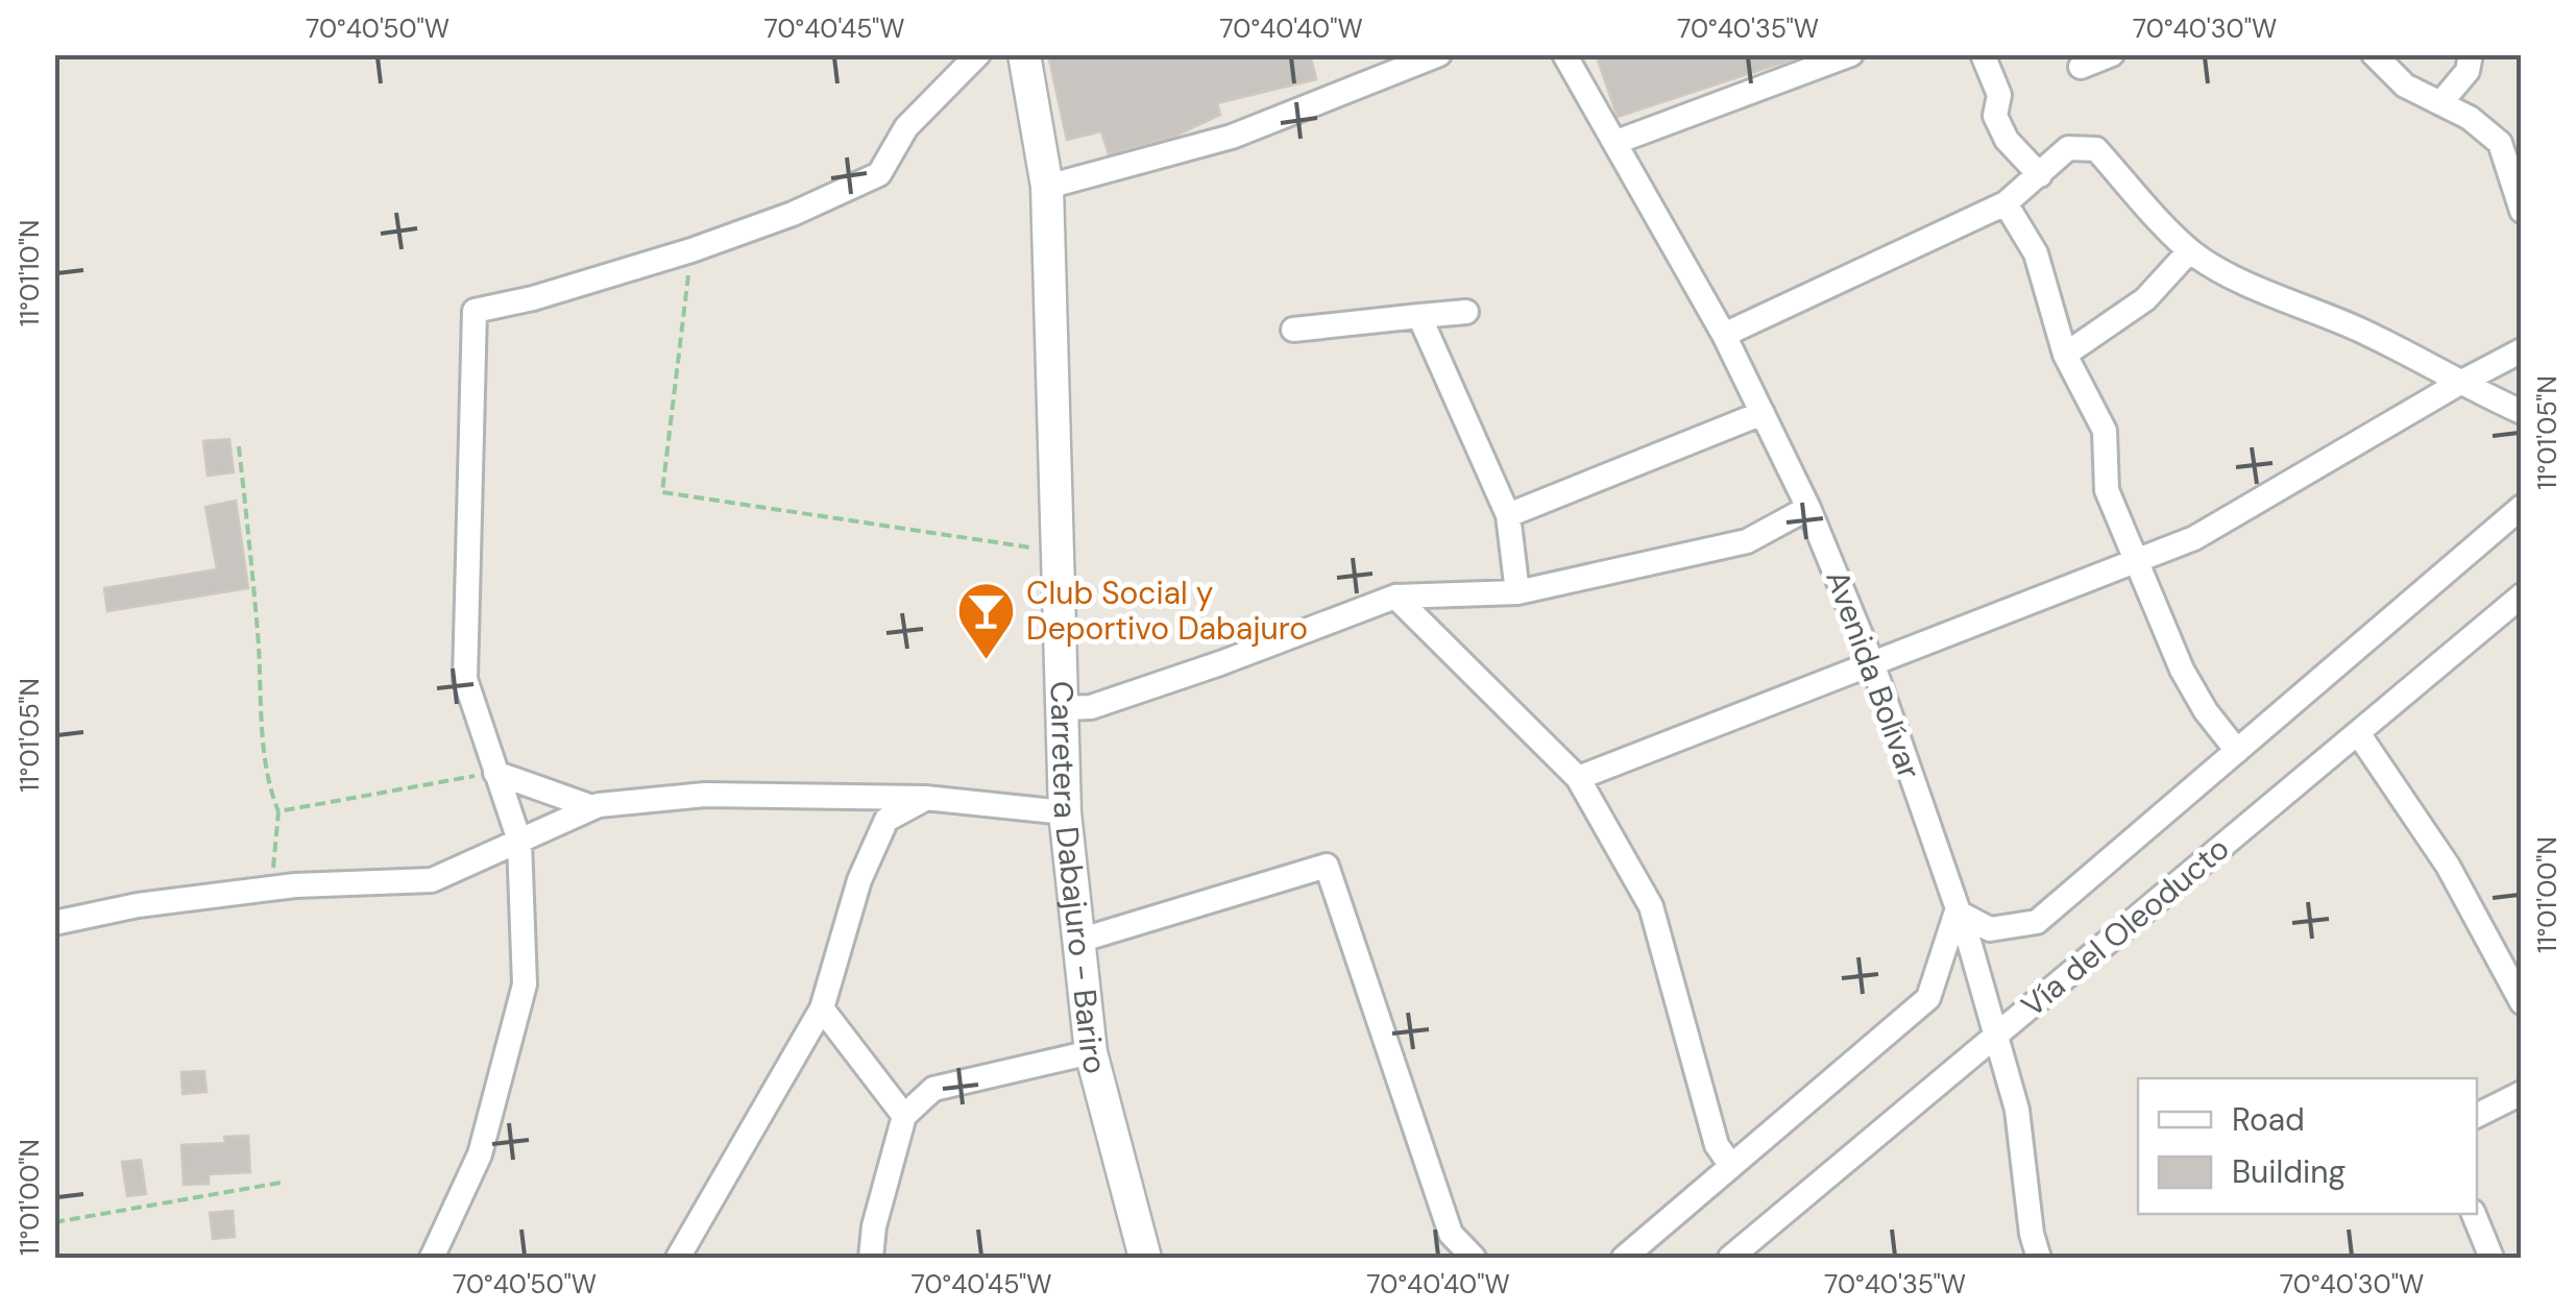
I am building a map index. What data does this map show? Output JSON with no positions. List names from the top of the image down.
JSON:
{
  "streets": {
    "street": ["Avenida Bolívar", "Carretera Dabajuro - Bariro", "Vía del Oleoducto"]
  },
  "crossings": [
    ["Avenida Bolívar", "Vía del Oleoducto"]
  ],
  "places": {
    "bar": ["Club Social y Deportivo Dabajuro"]
  },
  "legend": ["Road", "Building"],
  "coordinates": [
    "70°40'50\"W",
    "70°40'45\"W",
    "70°40'40\"W",
    "70°40'35\"W",
    "70°40'30\"W",
    "11°01'10\"N",
    "11°01'05\"N",
    "11°01'00\"N"
  ]
}
